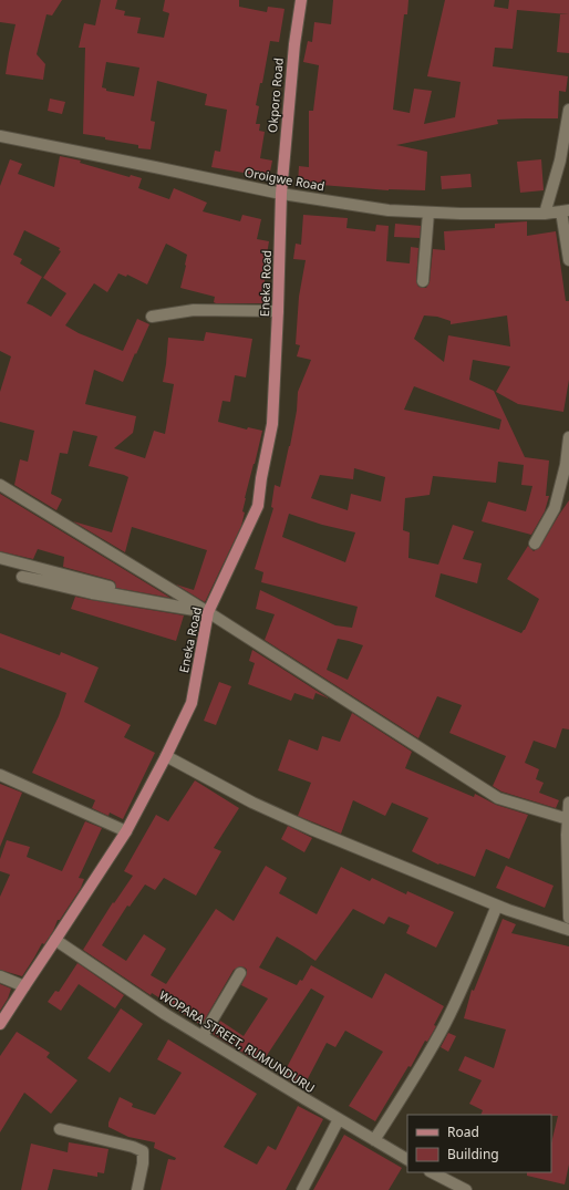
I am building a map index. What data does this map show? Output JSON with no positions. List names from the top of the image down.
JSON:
{
  "streets": {
    "main road": ["Okporo Road", "Eneka Road"],
    "street": ["Oroigwe Road", "WOPARA STREET, RUMUNDURU"]
  },
  "crossings": [
    ["Okporo Road", "Oroigwe Road"],
    ["Okporo Road", "Eneka Road"],
    ["Oroigwe Road", "Eneka Road"],
    ["Eneka Road", "WOPARA STREET, RUMUNDURU"]
  ],
  "legend": ["Road", "Building"]
}
